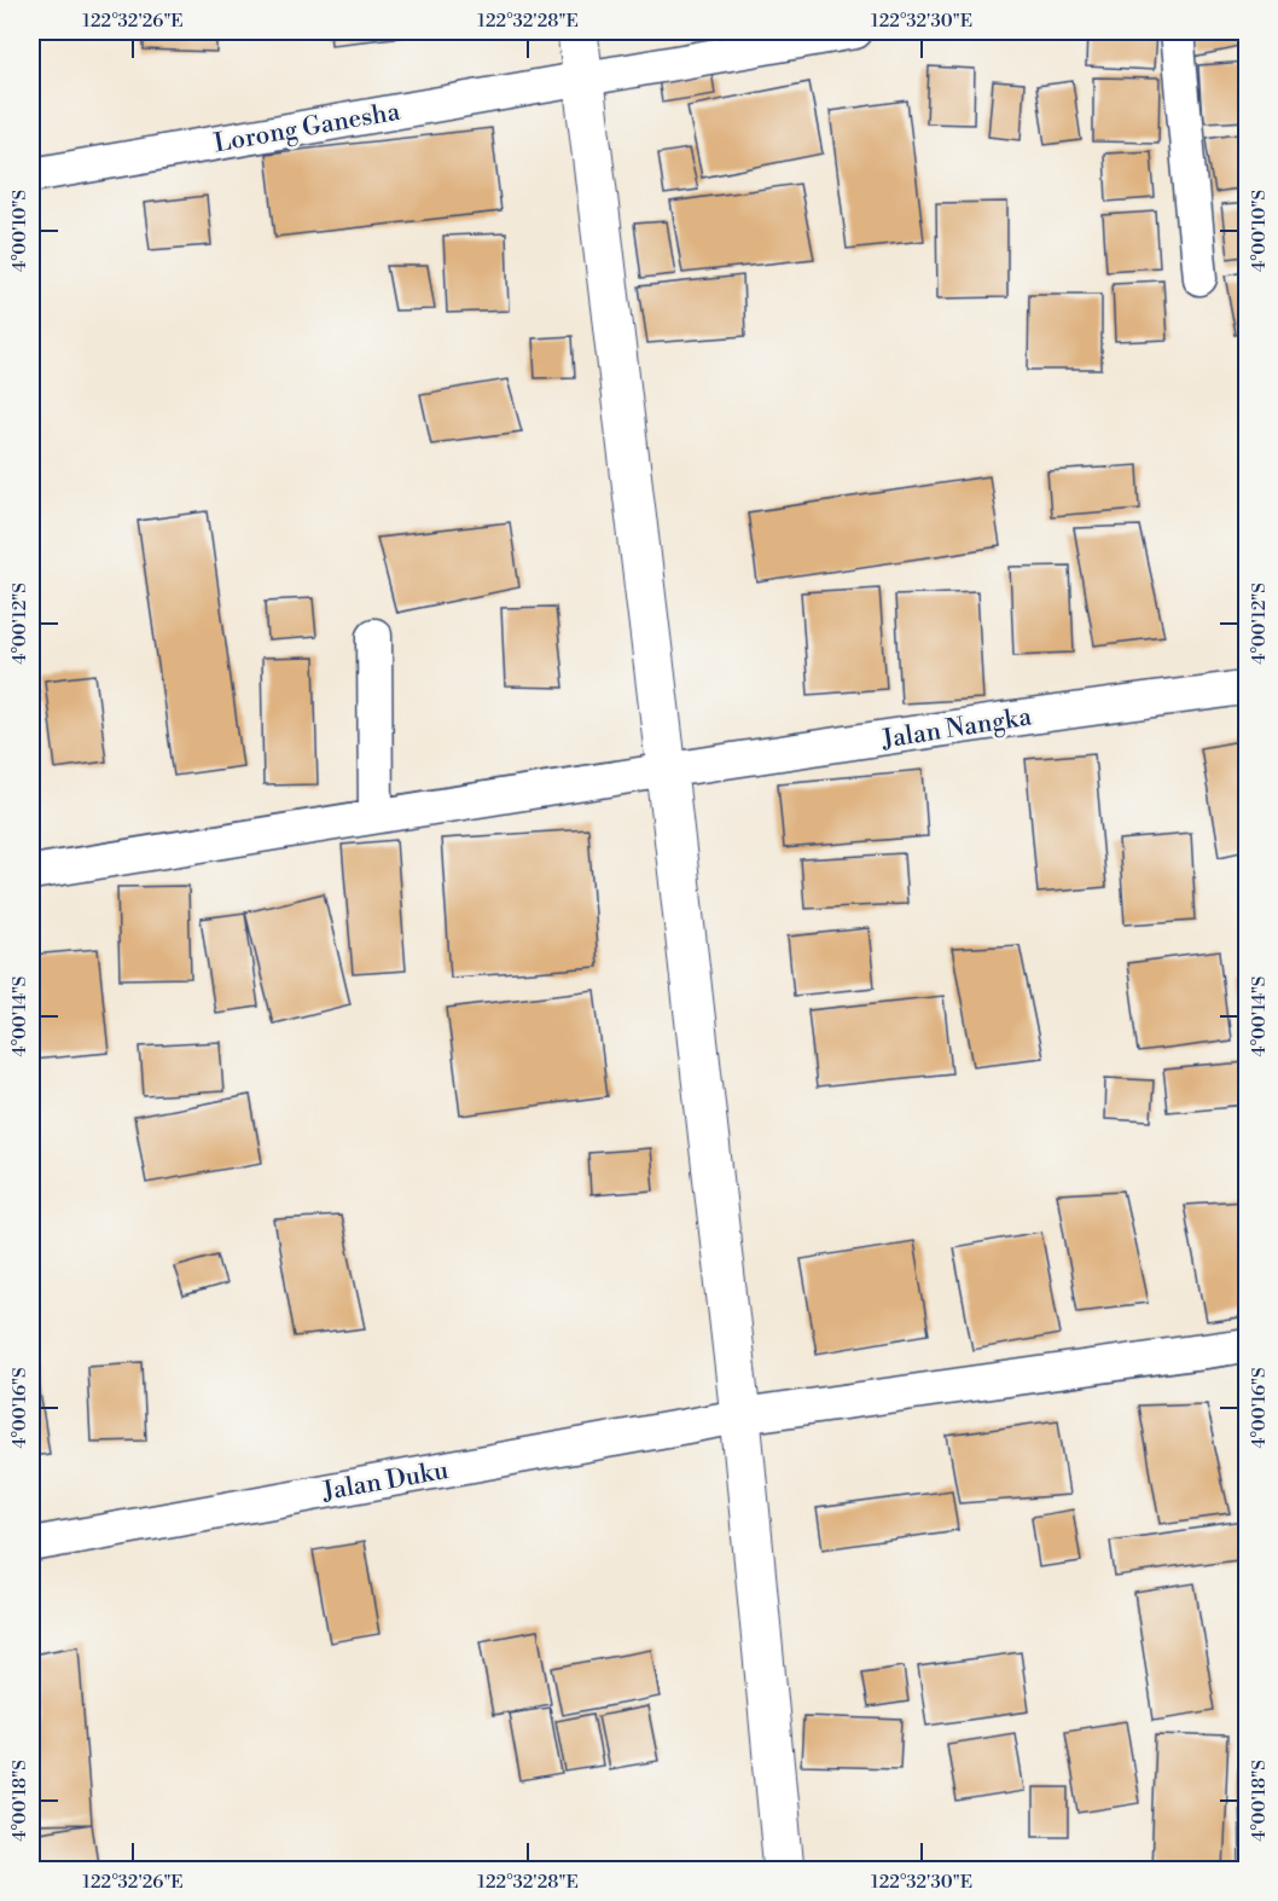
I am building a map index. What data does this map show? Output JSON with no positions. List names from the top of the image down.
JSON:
{
  "streets": {
    "street": ["Lorong Ganesha", "Jalan Nangka", "Jalan Duku"]
  },
  "coordinates": [
    "122°32'26\"E",
    "122°32'28\"E",
    "122°32'30\"E",
    "4°00'10\"S",
    "4°00'12\"S",
    "4°00'14\"S",
    "4°00'16\"S",
    "4°00'18\"S"
  ]
}
